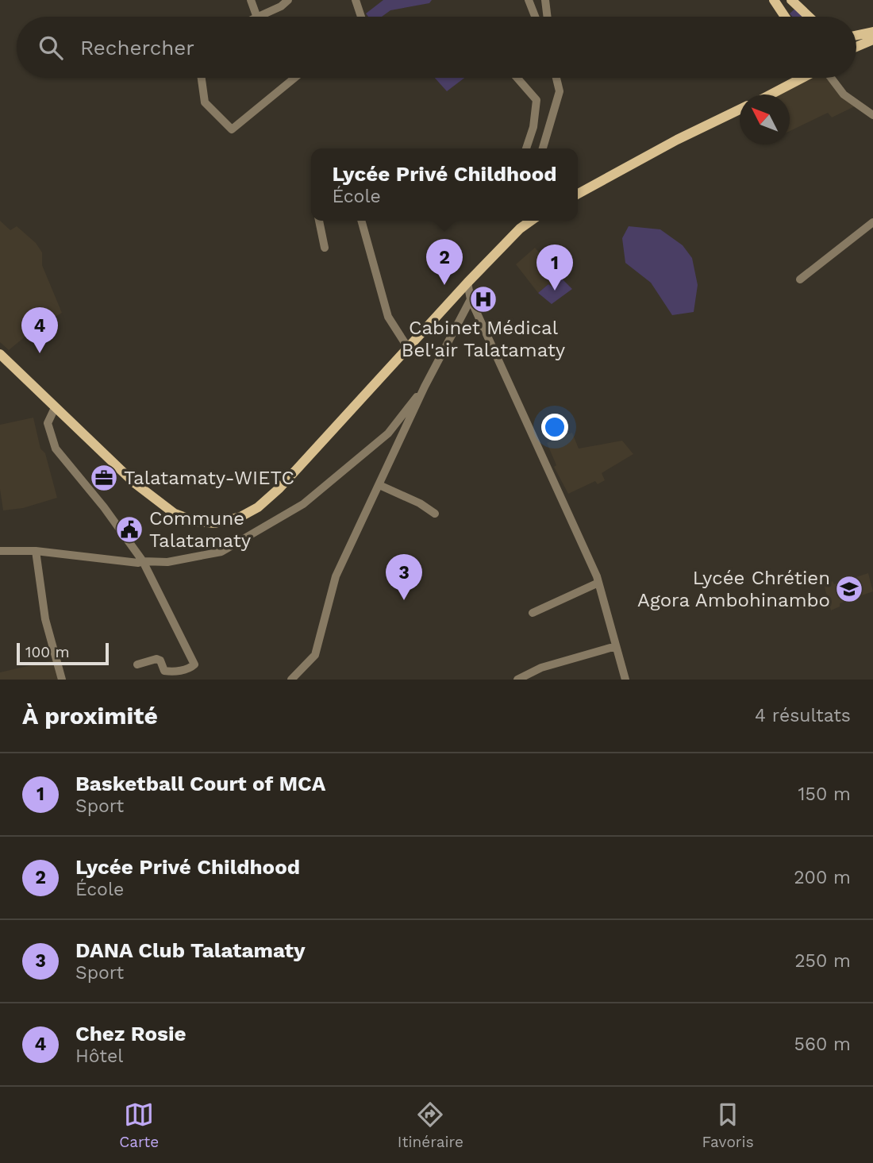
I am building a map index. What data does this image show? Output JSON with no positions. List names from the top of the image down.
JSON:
{
  "places": {
    "hospital": ["Cabinet Médical Bel'air Talatamaty"],
    "office": ["Talatamaty-WIETC"],
    "public building": ["Commune Talatamaty"],
    "school or university": ["Lycée Chrétien Agora Ambohinambo"]
  },
  "scale_bar": "100 m",
  "north": "top left",
  "page": {
    "search": "Rechercher",
    "popup": ["Lycée Privé Childhood", "École"],
    "pins": [
      "2",
      "1",
      "4",
      "3"
    ],
    "scale": "100 m",
    "heading": ["À proximité", "4 résultats"],
    "list": [
      {
        "mark": "1",
        "name": "Basketball Court of MCA",
        "note": "Sport",
        "value": "150 m"
      },
      {
        "mark": "2",
        "name": "Lycée Privé Childhood",
        "note": "École",
        "value": "200 m"
      },
      {
        "mark": "3",
        "name": "DANA Club Talatamaty",
        "note": "Sport",
        "value": "250 m"
      },
      {
        "mark": "4",
        "name": "Chez Rosie",
        "note": "Hôtel",
        "value": "560 m"
      }
    ],
    "nav": ["Carte", "Itinéraire", "Favoris"]
  }
}
